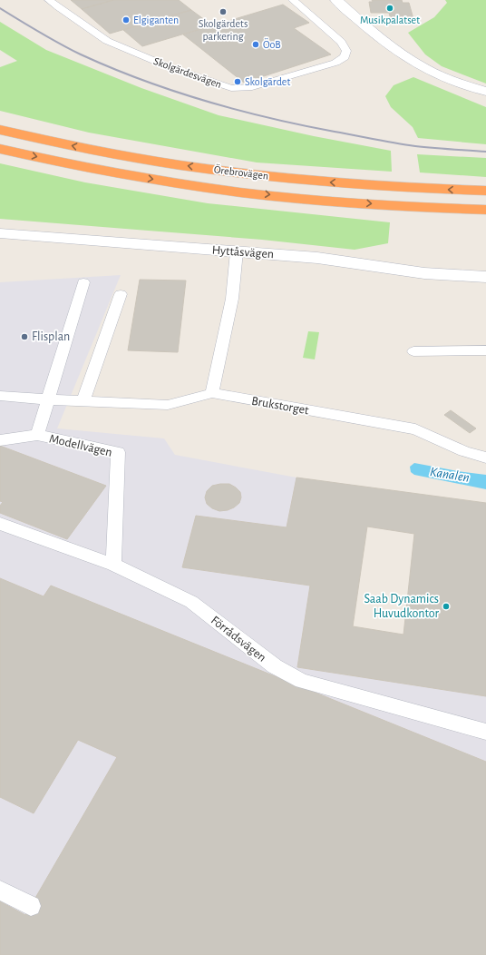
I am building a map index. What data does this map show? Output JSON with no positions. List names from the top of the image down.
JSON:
{
  "streets": {
    "highway": ["Örebrovägen"],
    "street": ["Hyttåsvägen"],
    "lane": [
      "Skolgärdesvägen",
      "Brukstorget",
      "Modellvägen",
      "Förrådsvägen"
    ]
  },
  "crossings": [
    ["Modellvägen", "Förrådsvägen"]
  ],
  "water": ["Kanalen"],
  "places": [
    "Musikpalatset",
    "Skolgärdets parkering",
    "Elgiganten",
    "ÖoB",
    "Skolgärdet",
    "Flisplan",
    "Saab Dynamics Huvudkontor"
  ]
}
